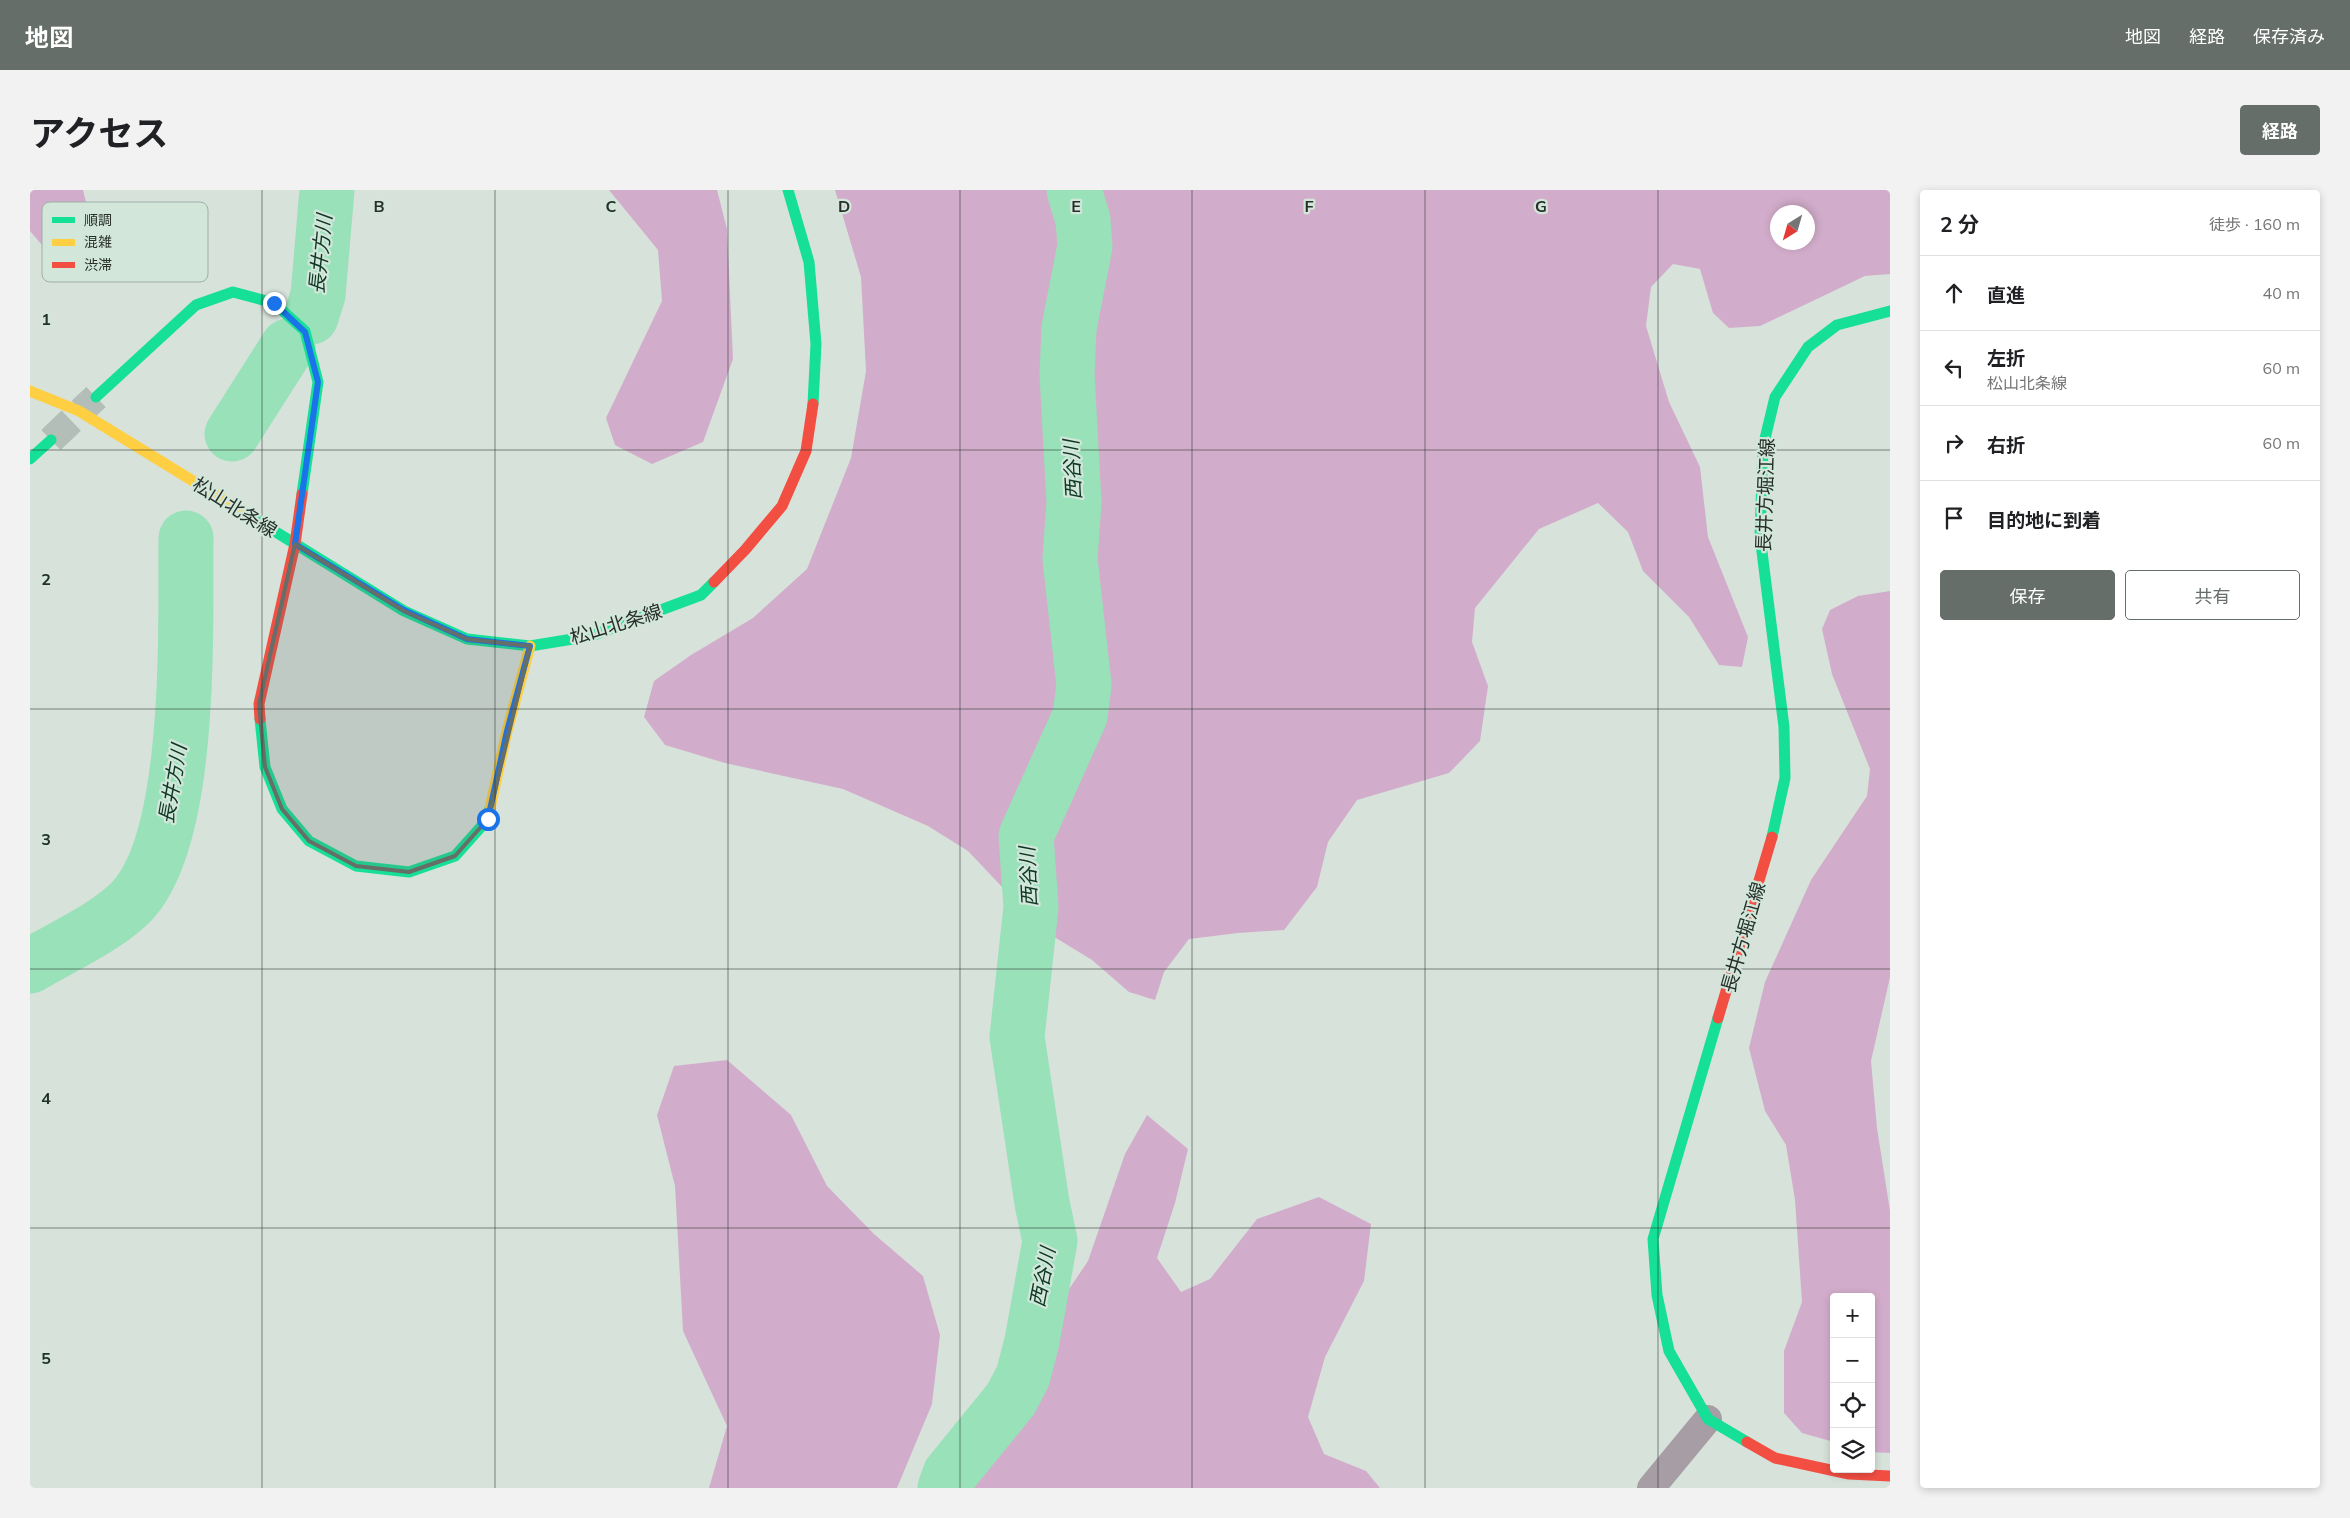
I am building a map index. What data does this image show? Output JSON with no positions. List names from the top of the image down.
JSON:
{
  "streets": {
    "main road": ["長井方堀江線", "松山北条線"]
  },
  "water": ["長井方川", "西谷川"],
  "legend": ["順調", "混雑", "渋滞"],
  "north": "bottom left",
  "page": {
    "header": "地図",
    "nav": ["地図", "経路", "保存済み"],
    "title": "アクセス",
    "buttons": [
      "経路",
      ["保存", "共有"]
    ],
    "heading": ["2 分", "徒歩 · 160 m"],
    "list": [
      ["直進", "40 m"],
      ["左折", "松山北条線", "60 m"],
      ["右折", "60 m"],
      "目的地に到着"
    ],
    "map_buttons": ["+", "−"]
  },
  "grid": {
    "columns": [
      "B",
      "C",
      "D",
      "E",
      "F",
      "G"
    ],
    "rows": [
      "1",
      "2",
      "3",
      "4",
      "5"
    ]
  }
}
